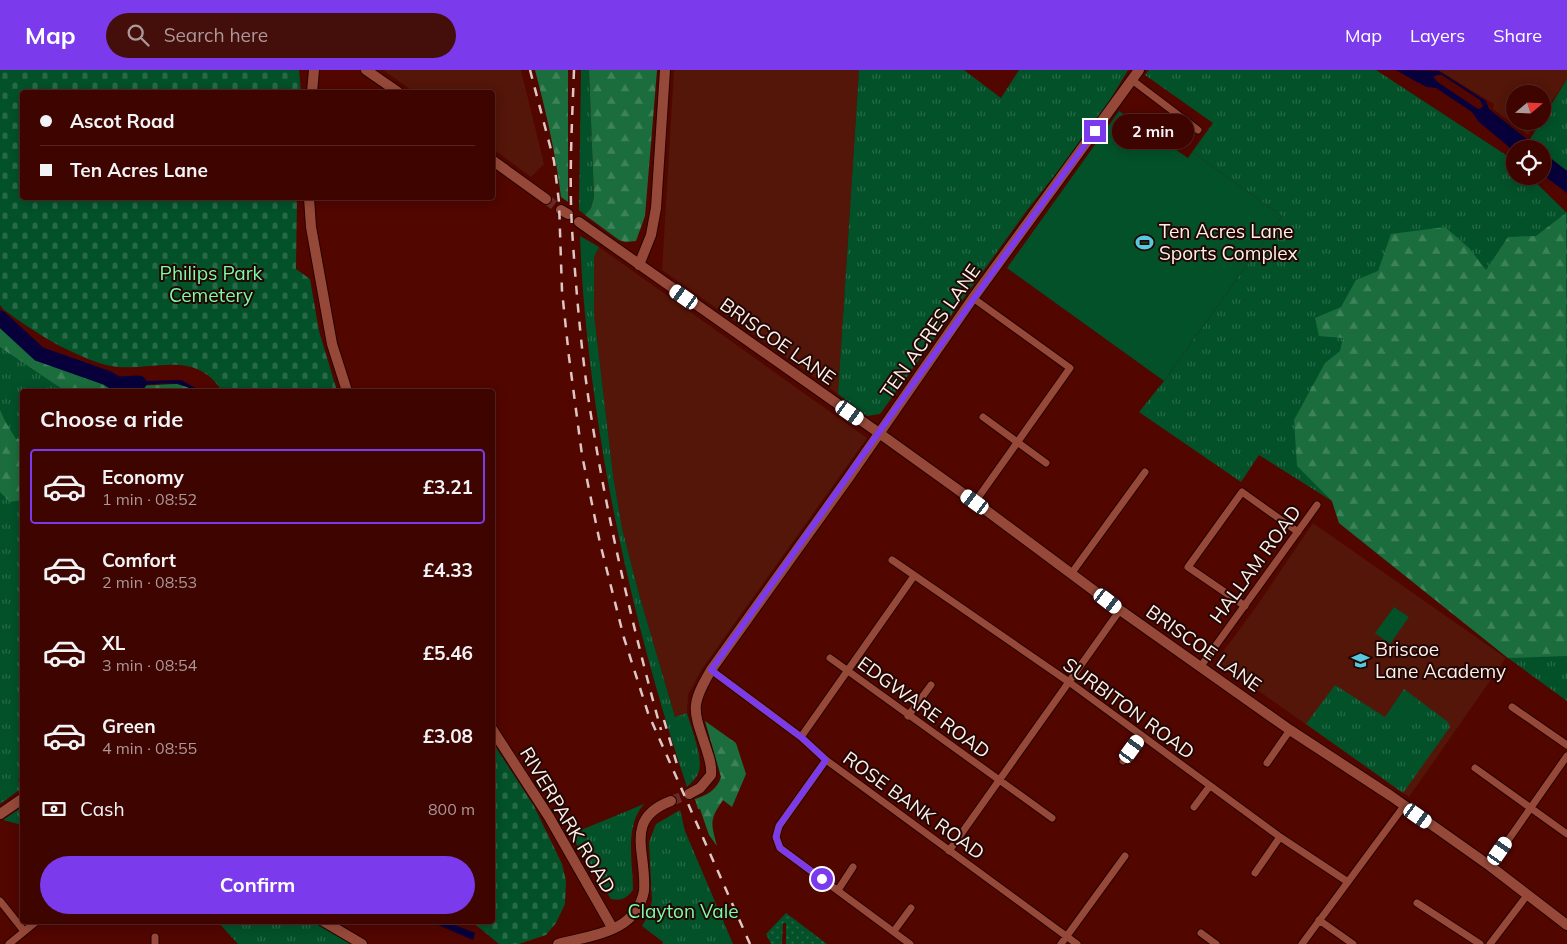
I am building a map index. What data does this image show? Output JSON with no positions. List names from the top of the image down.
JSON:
{
  "streets": {
    "street": [
      "TEN ACRES LANE",
      "BRISCOE LANE",
      "HALLAM ROAD",
      "EDGWARE ROAD",
      "SURBITON ROAD",
      "ROSE BANK ROAD",
      "RIVERPARK ROAD"
    ]
  },
  "crossings": [
    ["TEN ACRES LANE", "BRISCOE LANE"],
    ["TEN ACRES LANE", "ROSE BANK ROAD"],
    ["BRISCOE LANE", "HALLAM ROAD"]
  ],
  "parks": ["Philips Park Cemetery", "Clayton Vale"],
  "places": {
    "sports": ["Ten Acres Lane Sports Complex"],
    "school or university": ["Briscoe Lane Academy"]
  },
  "north": "right",
  "page": {
    "header": "Map",
    "search": "Search here",
    "nav": ["Map", "Layers", "Share"],
    "banner": ["Ascot Road", "Ten Acres Lane"],
    "bubble": "2 min",
    "heading": "Choose a ride",
    "list": [
      {
        "name": "Economy",
        "note": "1 min · 08:52",
        "value": "£3.21"
      },
      {
        "name": "Comfort",
        "note": "2 min · 08:53",
        "value": "£4.33"
      },
      {
        "name": "XL",
        "note": "3 min · 08:54",
        "value": "£5.46"
      },
      {
        "name": "Green",
        "note": "4 min · 08:55",
        "value": "£3.08"
      }
    ],
    "pay": ["Cash", "800 m"],
    "buttons": "Confirm"
  }
}
